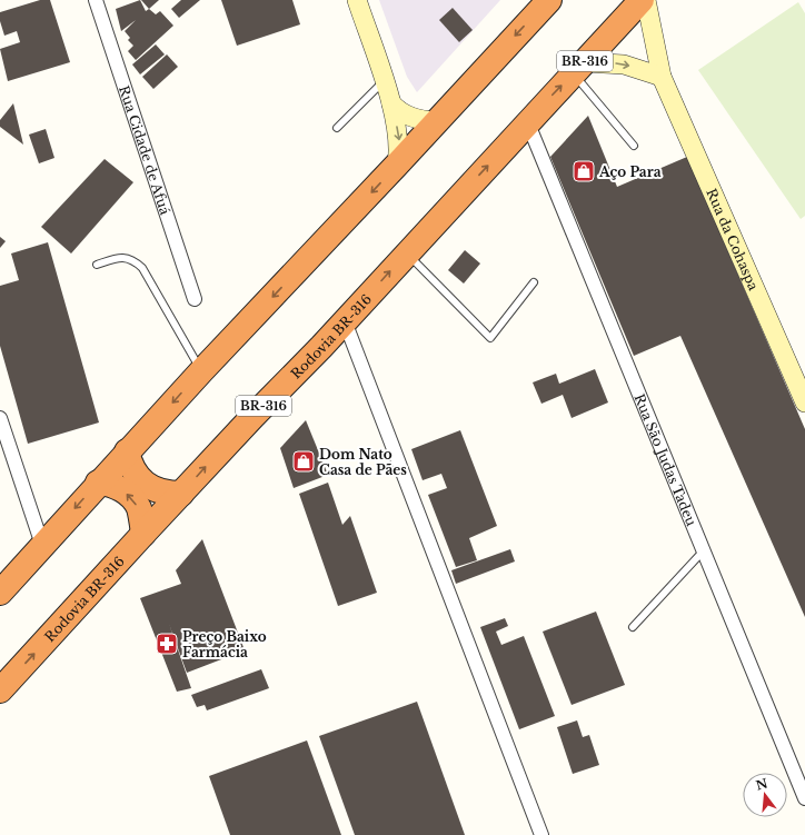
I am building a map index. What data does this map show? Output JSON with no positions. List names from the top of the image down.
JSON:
{
  "streets": {
    "highway": ["BR-316", "Rodovia BR-316"],
    "street": ["Rua Cidade de Afuá", "Rua da Cohaspa", "Rua São Judas Tadeu"]
  },
  "crossings": [
    ["Rodovia BR-316", "Rua São Judas Tadeu"]
  ],
  "places": {
    "shop": ["Aço Para", "Dom Nato Casa de Pães"],
    "pharmacy": ["Preço Baixo Farmácia"]
  },
  "north": "top"
}
